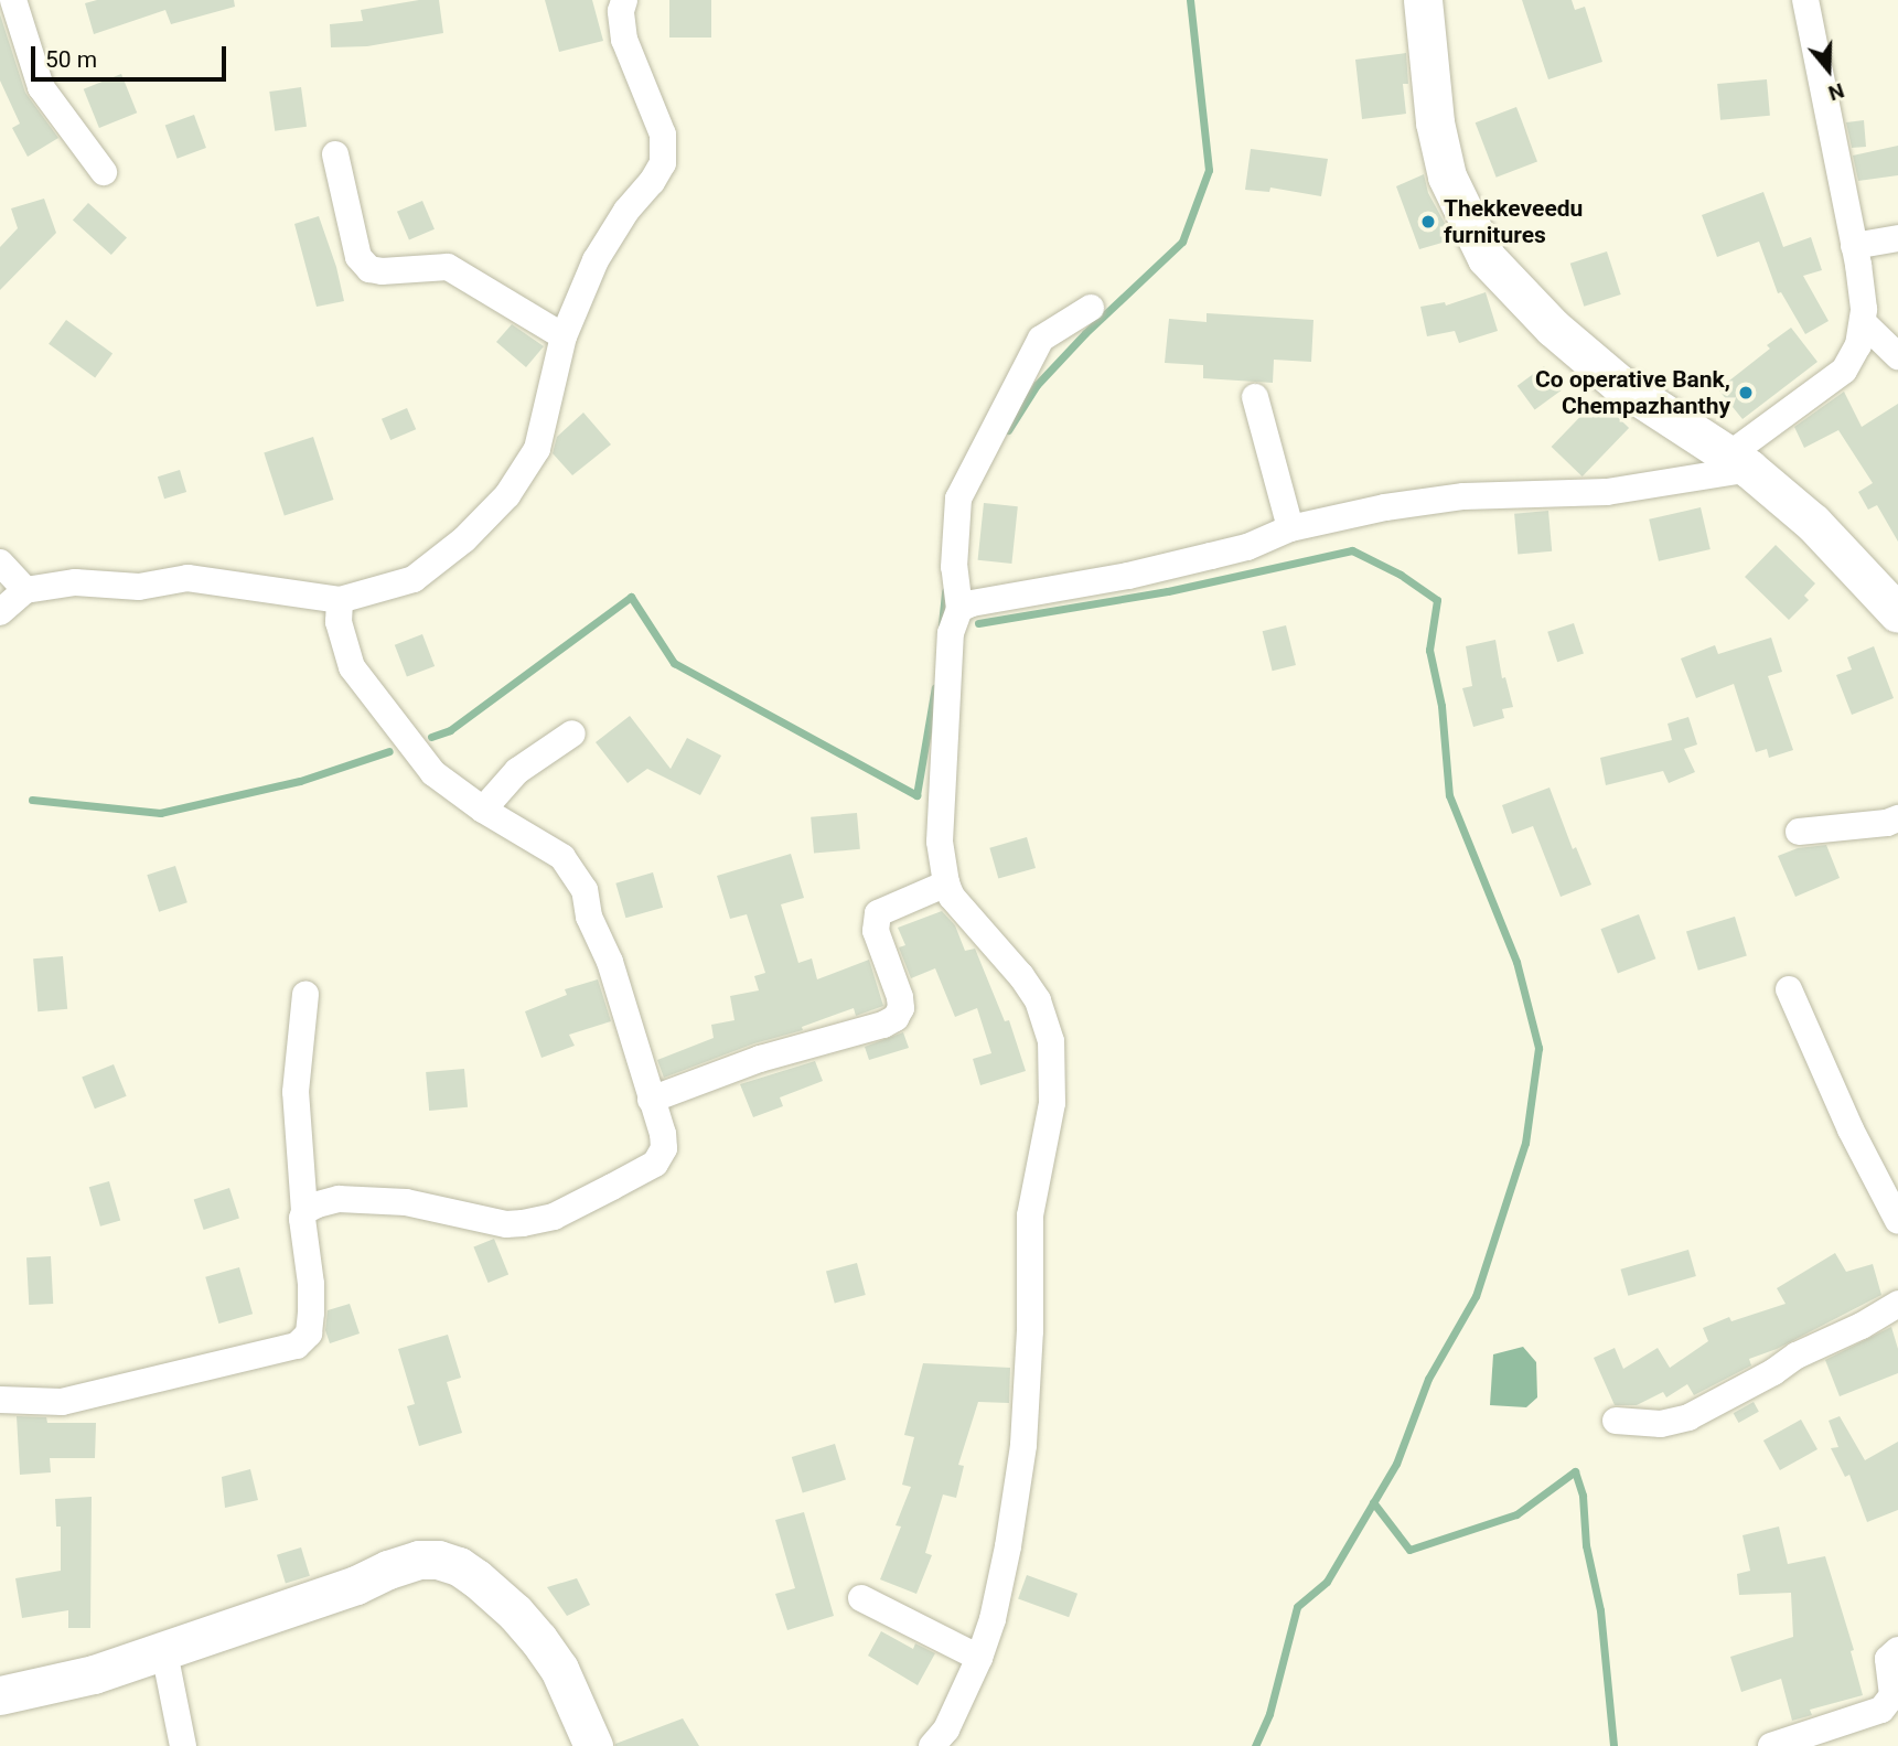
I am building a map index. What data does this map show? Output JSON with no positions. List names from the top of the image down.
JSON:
{
  "places": ["Thekkeveedu furnitures", "Co operative Bank, Chempazhanthy"],
  "scale_bar": "50 m",
  "north": "bottom"
}
